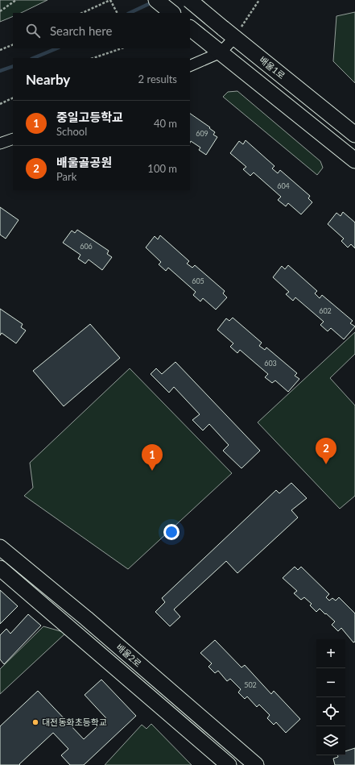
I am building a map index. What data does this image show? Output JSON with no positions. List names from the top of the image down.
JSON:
{
  "streets": {
    "main road": ["배울1로", "배울2로"]
  },
  "places": ["대전동화초등학교"],
  "house_numbers": [
    "609",
    "604",
    "606",
    "605",
    "602",
    "603",
    "502"
  ],
  "page": {
    "search": "Search here",
    "heading": ["Nearby", "2 results"],
    "list": [
      {
        "mark": "1",
        "name": "중일고등학교",
        "note": "School",
        "value": "40 m"
      },
      {
        "mark": "2",
        "name": "배울골공원",
        "note": "Park",
        "value": "100 m"
      }
    ],
    "pins": ["2", "1"],
    "map_buttons": ["+", "−"]
  }
}
